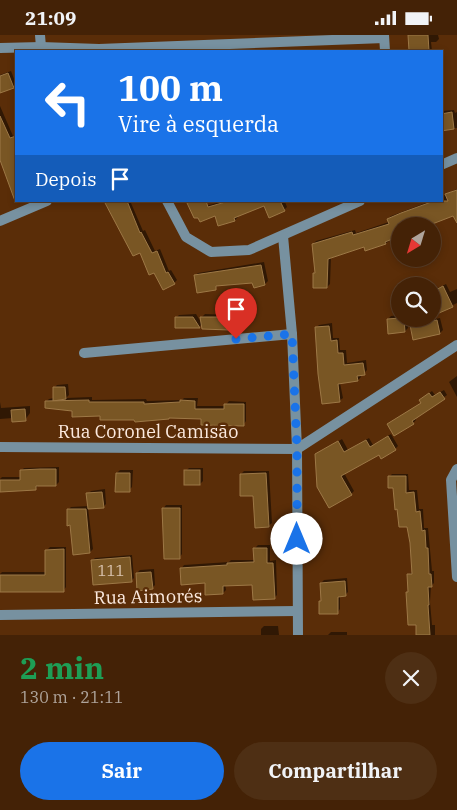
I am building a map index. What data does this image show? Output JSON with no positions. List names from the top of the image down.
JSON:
{
  "streets": {
    "street": ["Rua Coronel Camisão", "Rua Aimorés"]
  },
  "house_numbers": ["111"],
  "north": "bottom left",
  "page": {
    "status": "21:09",
    "turn": ["100 m", "Vire à esquerda"],
    "then": "Depois",
    "heading": ["2 min", "130 m · 21:11"],
    "buttons": ["Sair", "Compartilhar"]
  }
}
